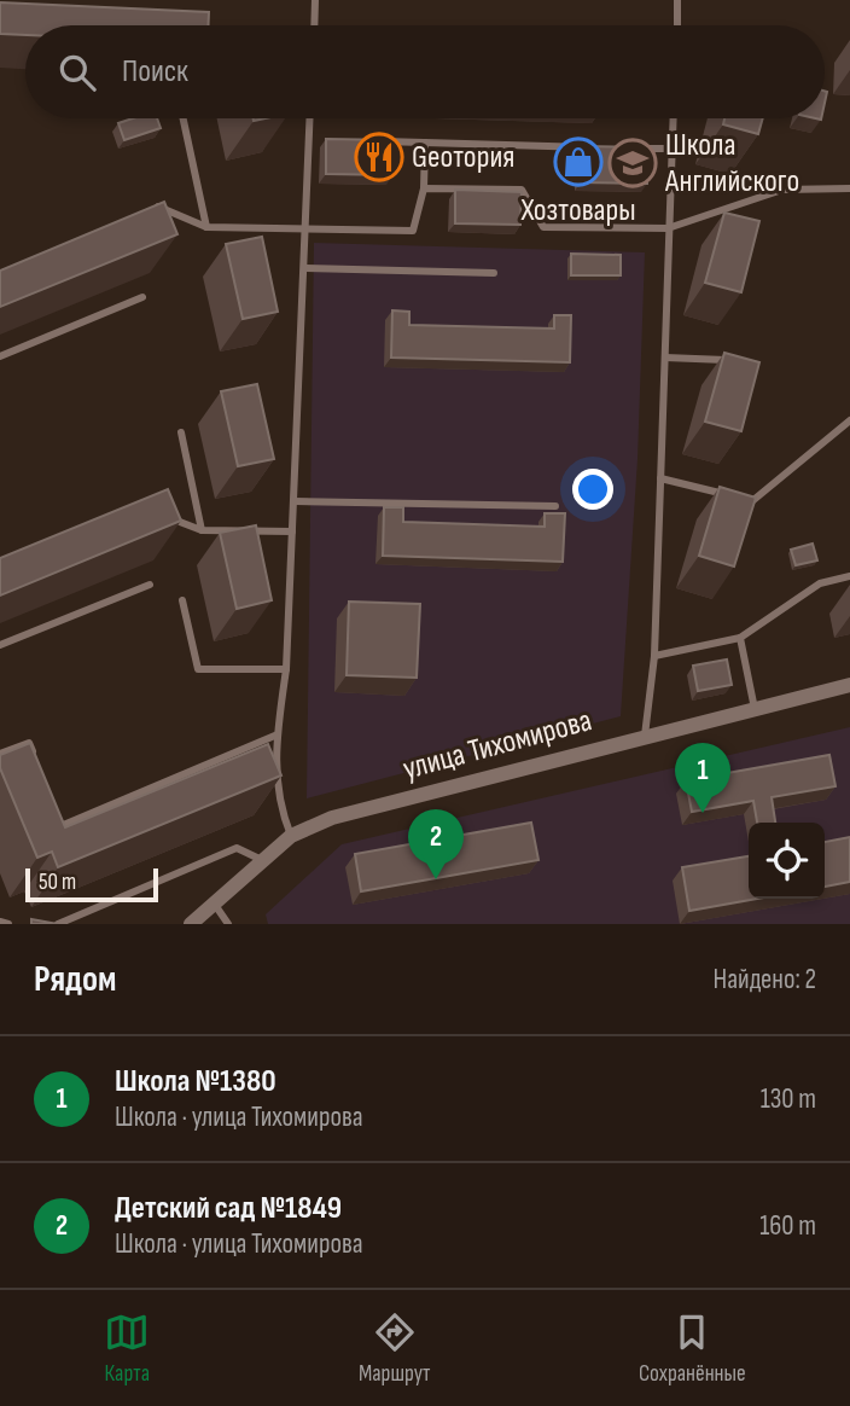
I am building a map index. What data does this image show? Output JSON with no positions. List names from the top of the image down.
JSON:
{
  "streets": {
    "street": ["улица Тихомирова"]
  },
  "places": {
    "restaurant": ["Gеотория"],
    "shop": ["Хозтовары"],
    "school or university": ["Школа Английского"]
  },
  "scale_bar": "50 m",
  "page": {
    "search": "Поиск",
    "pins": ["1", "2"],
    "scale": "50 m",
    "heading": ["Рядом", "Найдено: 2"],
    "list": [
      {
        "mark": "1",
        "name": "Школа №1380",
        "note": "Школа · улица Тихомирова",
        "value": "130 m"
      },
      {
        "mark": "2",
        "name": "Детский сад №1849",
        "note": "Школа · улица Тихомирова",
        "value": "160 m"
      }
    ],
    "nav": ["Карта", "Маршрут", "Сохранённые"]
  }
}
